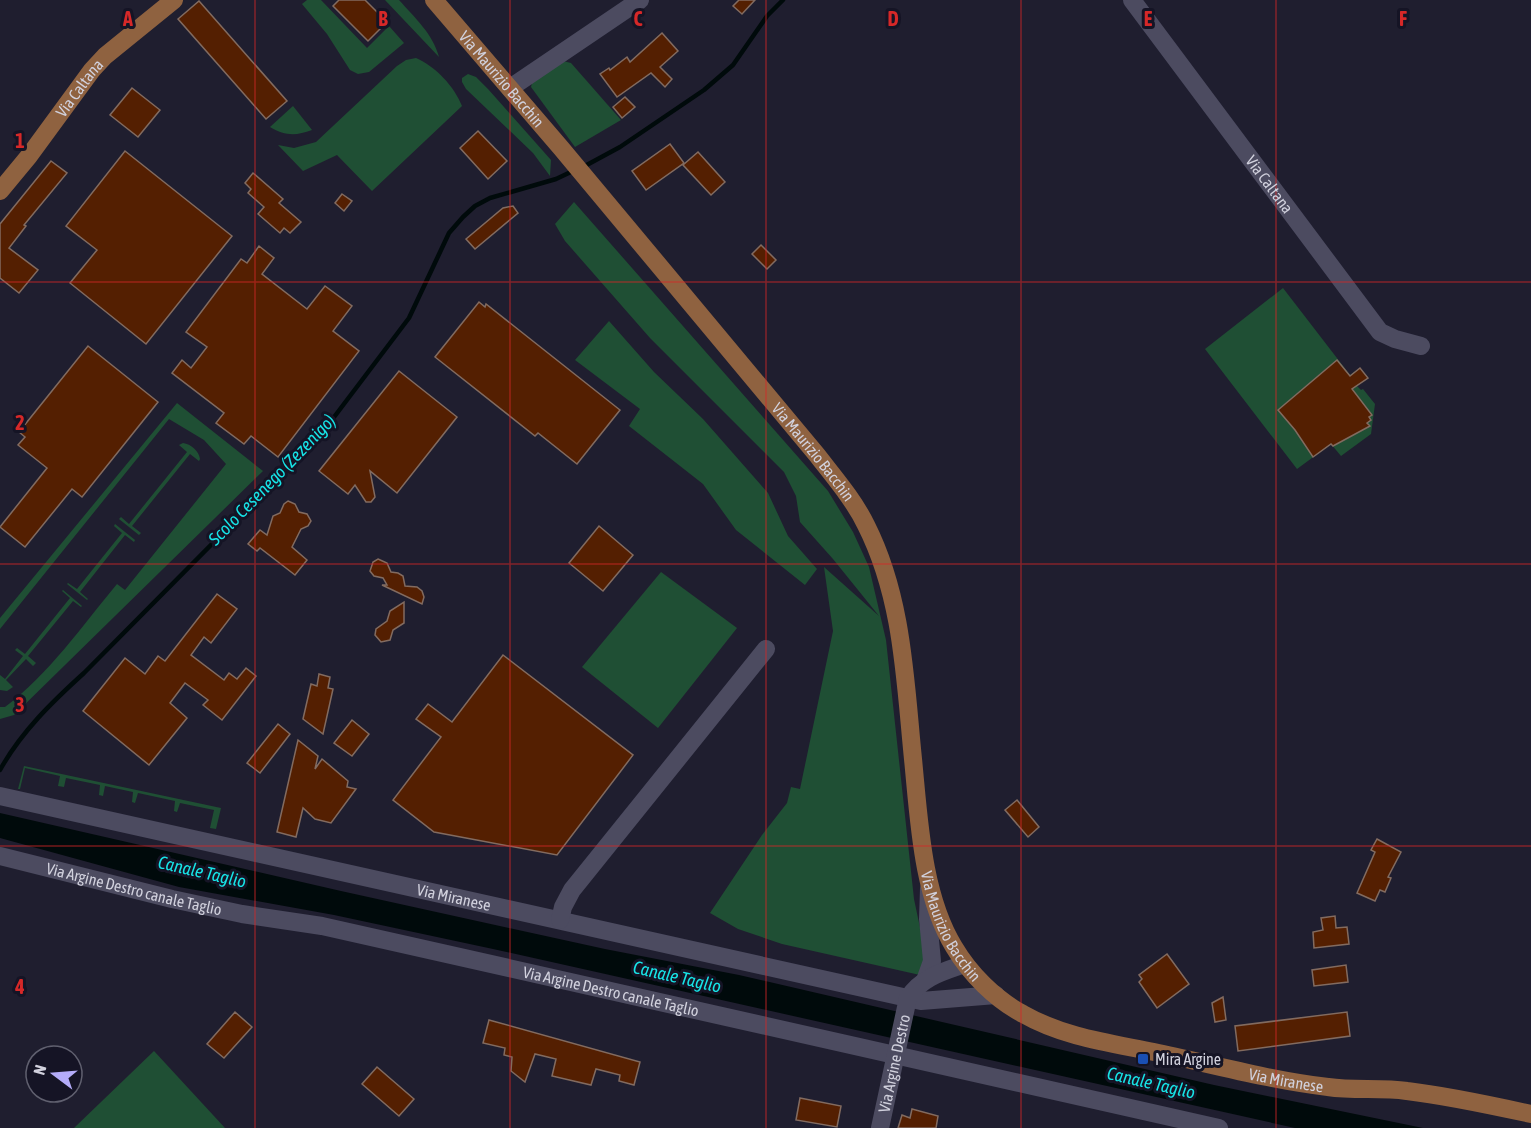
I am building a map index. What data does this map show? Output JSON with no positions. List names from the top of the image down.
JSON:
{
  "streets": {
    "main road": ["Via Maurizio Bacchin", "Via Caltana", "Via Miranese"],
    "street": ["Via Argine Destro canale Taglio", "Via Argine Destro"]
  },
  "crossings": [
    ["Via Maurizio Bacchin", "Via Miranese"],
    ["Via Argine Destro canale Taglio", "Via Argine Destro"],
    ["Via Miranese", "Via Argine Destro"]
  ],
  "water": ["Scolo Cesenego (Zezenigo)", "Canale Taglio"],
  "places": {
    "transit": ["Mira Argine"]
  },
  "north": "left",
  "grid": {
    "columns": [
      "A",
      "B",
      "C",
      "D",
      "E",
      "F"
    ],
    "rows": [
      "1",
      "2",
      "3",
      "4"
    ]
  }
}
